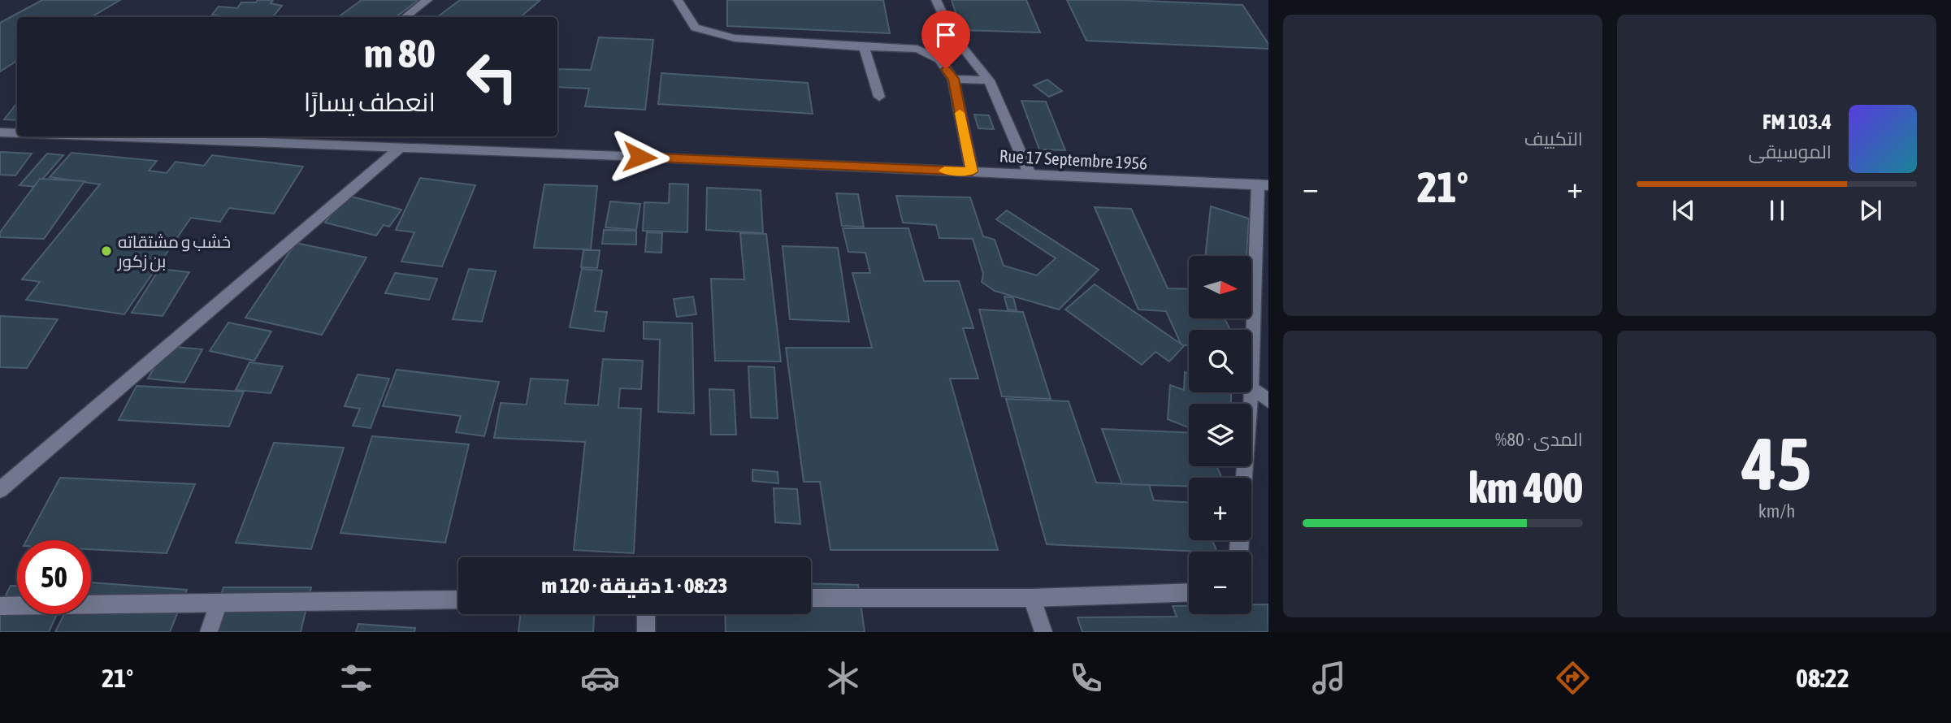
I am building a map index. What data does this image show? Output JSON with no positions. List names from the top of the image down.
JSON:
{
  "streets": {
    "street": ["Rue 17 Septembre 1956"]
  },
  "places": ["خشب و مشتقاته بن زكور"],
  "north": "right",
  "page": {
    "tile": [
      "التكييف",
      ["45", "km/h"],
      ["المدى · 80%", "400 km"]
    ],
    "turn": ["80 m", "انعطف يسارًا"],
    "song": ["103.4 FM", "الموسيقى"],
    "heat": ["−", "21°", "+"],
    "map_buttons": ["+", "−"],
    "limit": "50",
    "trip": "08:23 · 1 دقيقة · 120 m",
    "tabs": ["08:22", "21°"]
  }
}
